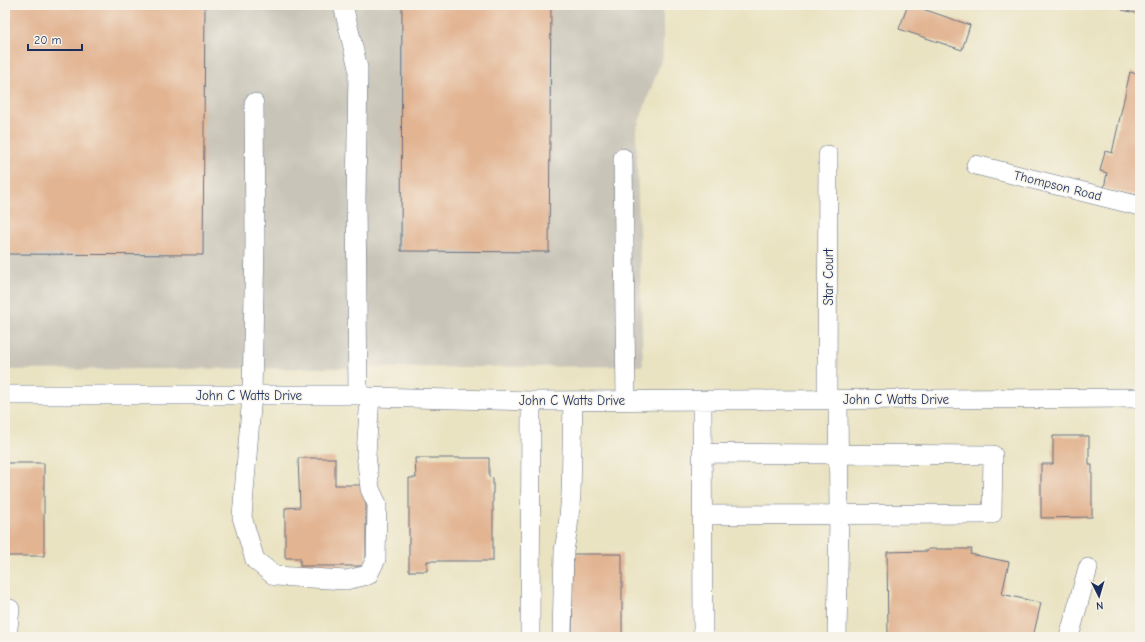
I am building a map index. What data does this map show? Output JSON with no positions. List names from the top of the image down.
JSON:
{
  "streets": {
    "street": ["Thompson Road", "Star Court", "John C Watts Drive"]
  },
  "crossings": [
    ["Star Court", "John C Watts Drive"]
  ],
  "scale_bar": "20 m",
  "north": "bottom"
}
